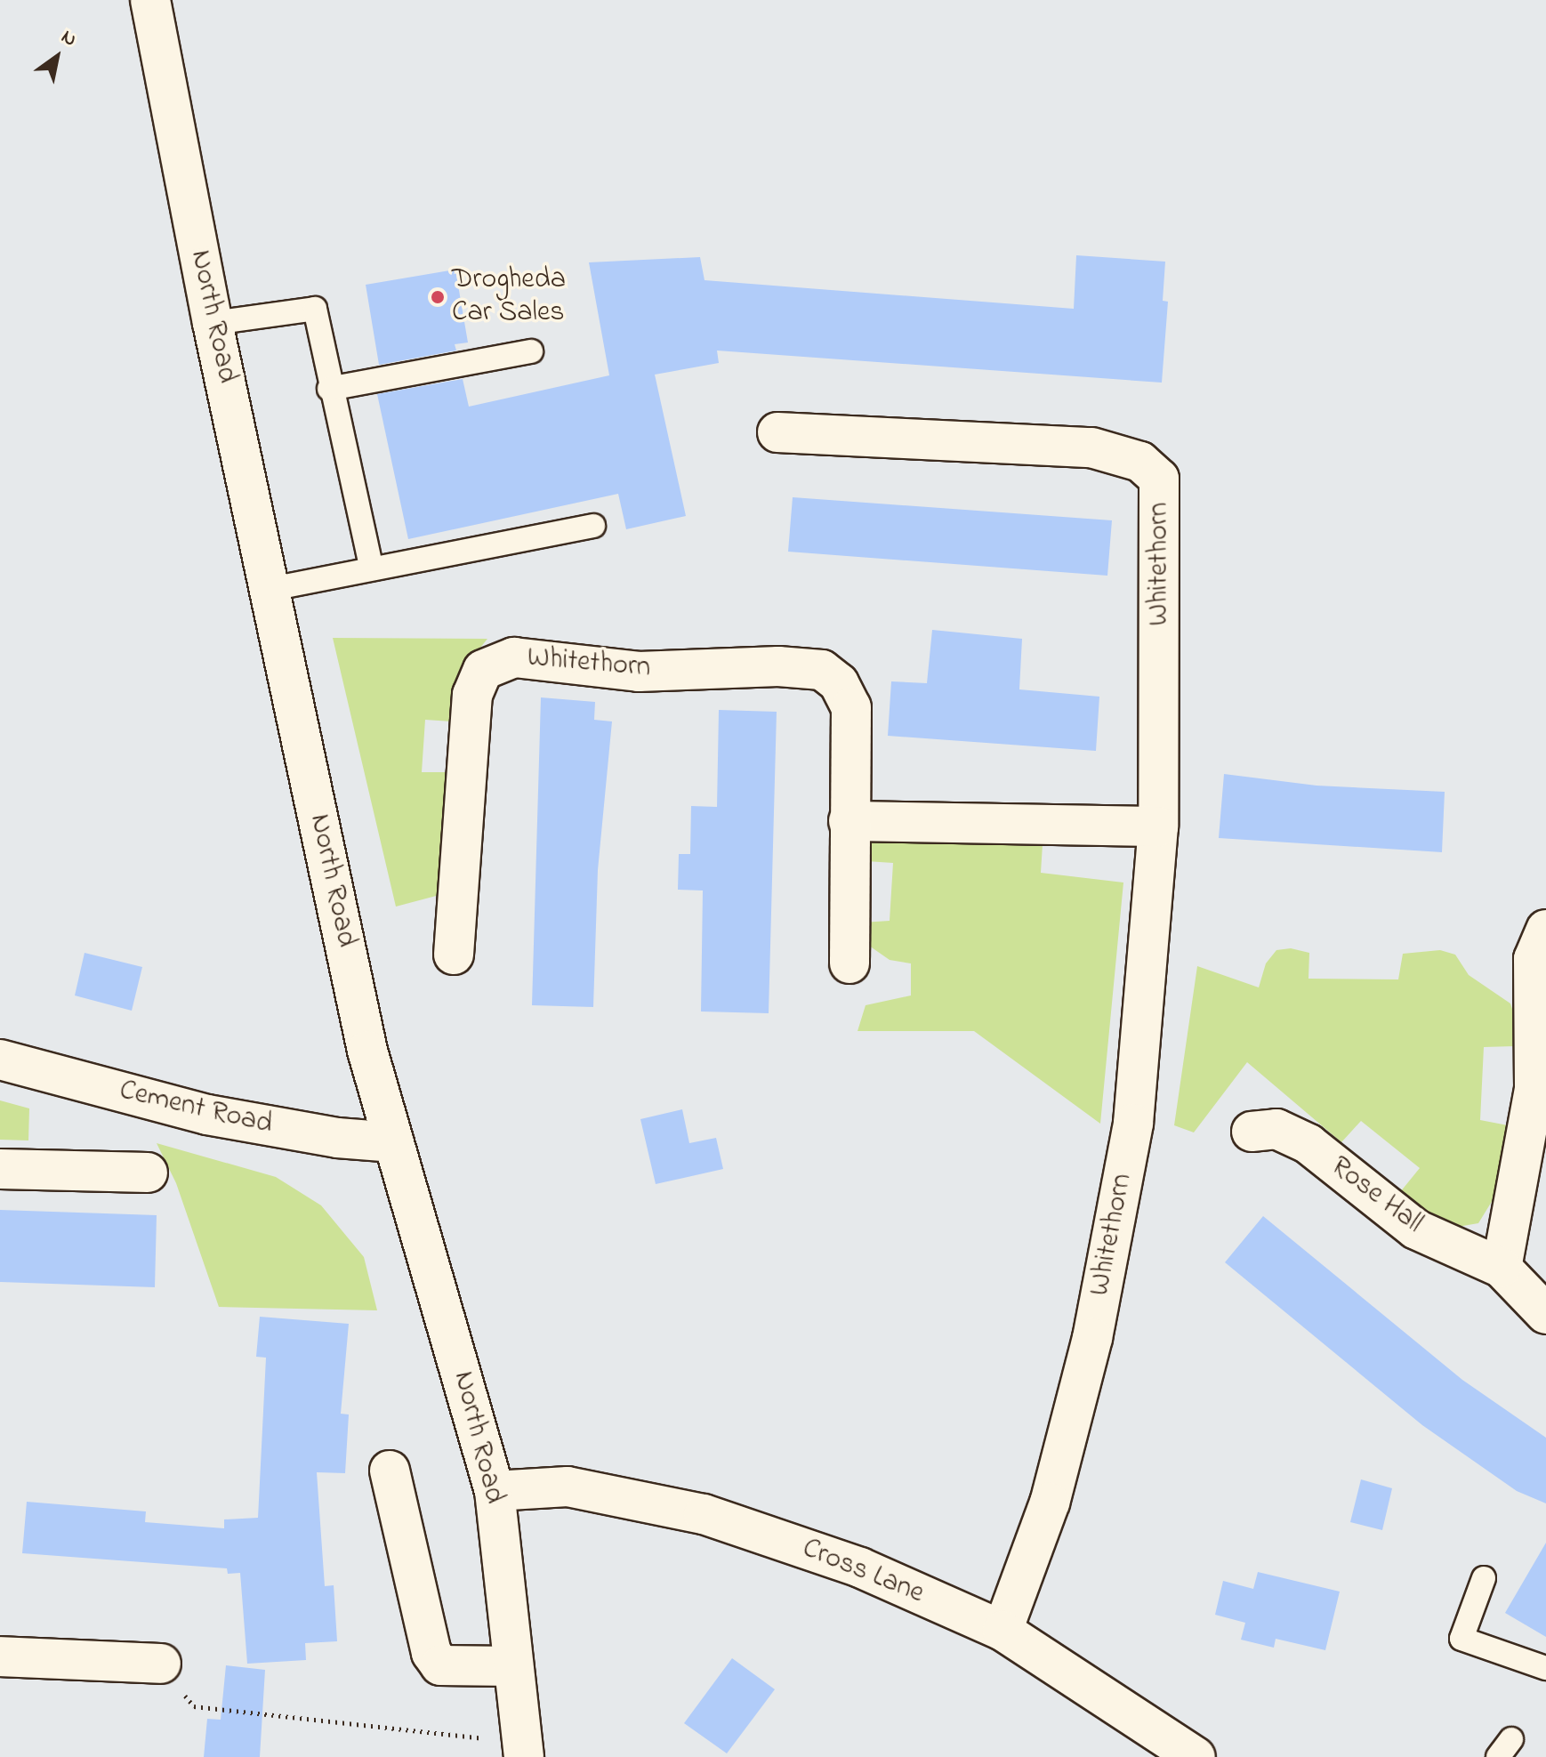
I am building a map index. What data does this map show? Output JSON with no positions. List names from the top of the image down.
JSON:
{
  "streets": {
    "street": [
      "North Road",
      "Whitethorn",
      "Cement Road",
      "Rose Hall",
      "Cross Lane"
    ]
  },
  "crossings": [
    ["North Road", "Cement Road"],
    ["North Road", "Cross Lane"],
    ["Whitethorn", "Cross Lane"]
  ],
  "places": ["Drogheda Car Sales"],
  "north": "top right"
}
